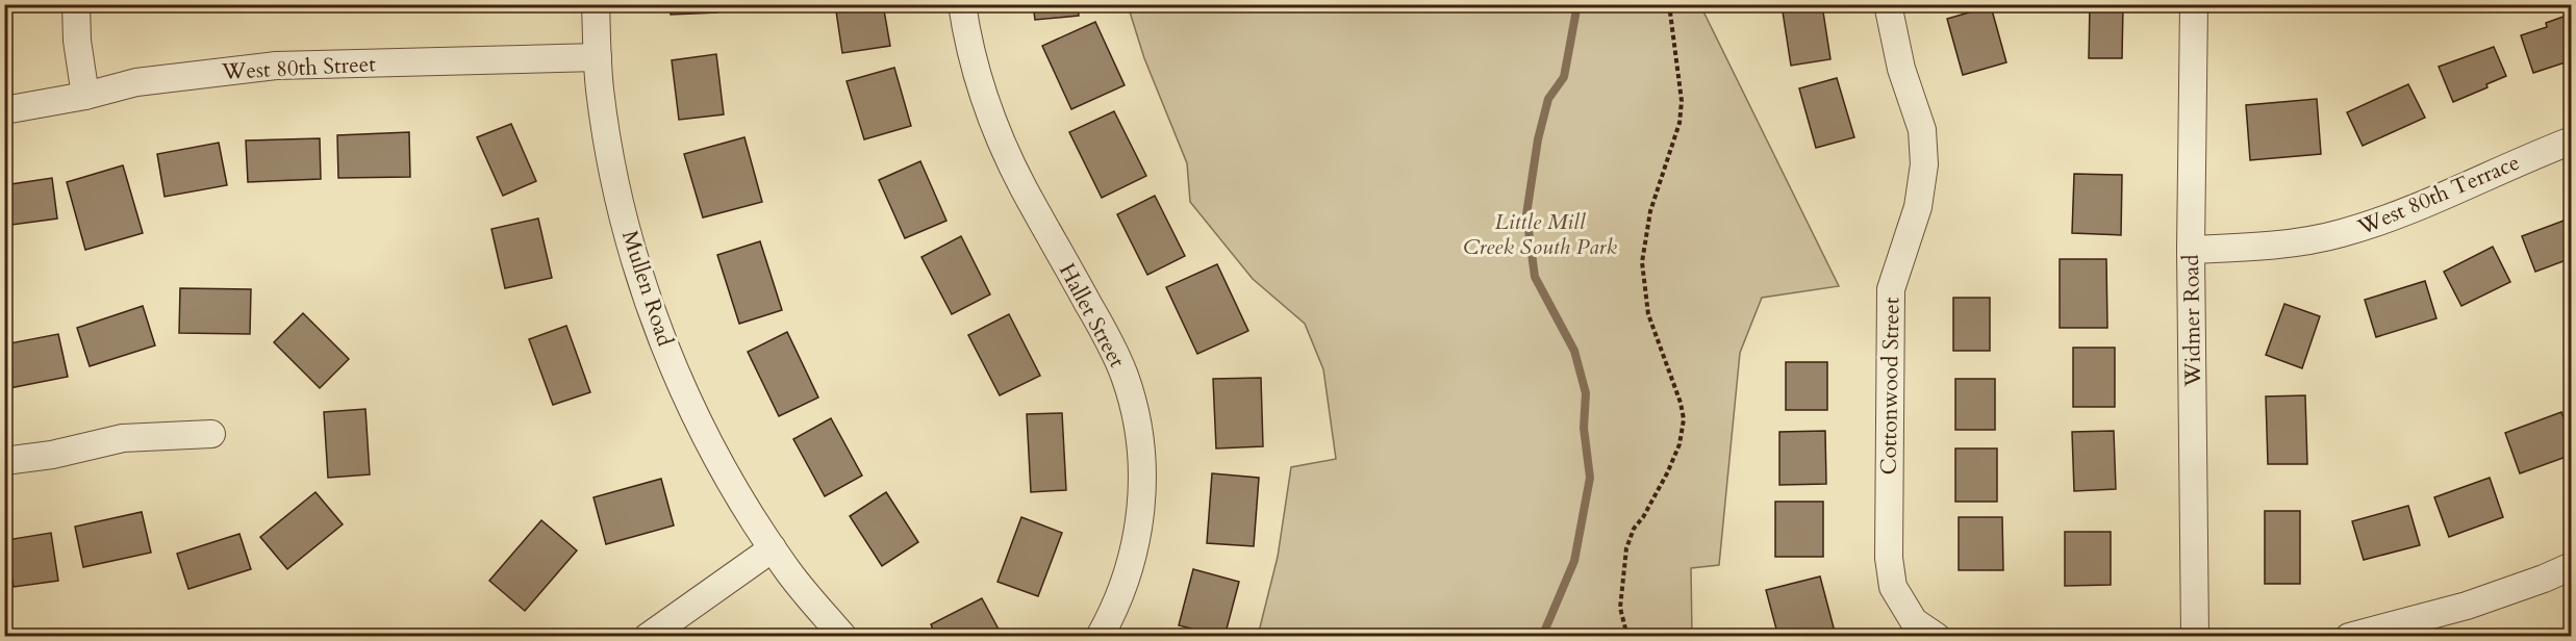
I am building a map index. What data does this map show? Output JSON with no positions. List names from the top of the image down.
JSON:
{
  "streets": {
    "street": [
      "West 80th Street",
      "West 80th Terrace",
      "Mullen Road",
      "Hallet Street",
      "Widmer Road",
      "Cottonwood Street"
    ]
  },
  "crossings": [
    ["West 80th Street", "Mullen Road"],
    ["West 80th Terrace", "Widmer Road"]
  ],
  "parks": ["Little Mill Creek South Park"]
}
